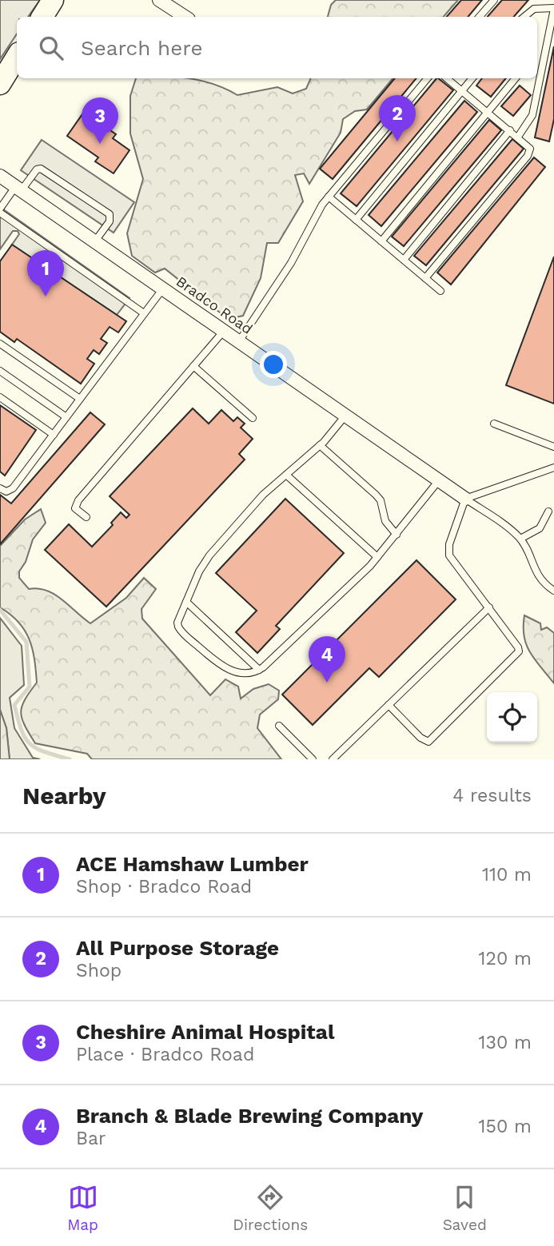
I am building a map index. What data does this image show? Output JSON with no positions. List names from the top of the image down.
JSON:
{
  "streets": {
    "street": ["Bradco Road"]
  },
  "page": {
    "search": "Search here",
    "pins": [
      "2",
      "3",
      "1",
      "4"
    ],
    "heading": ["Nearby", "4 results"],
    "list": [
      {
        "mark": "1",
        "name": "ACE Hamshaw Lumber",
        "note": "Shop · Bradco Road",
        "value": "110 m"
      },
      {
        "mark": "2",
        "name": "All Purpose Storage",
        "note": "Shop",
        "value": "120 m"
      },
      {
        "mark": "3",
        "name": "Cheshire Animal Hospital",
        "note": "Place · Bradco Road",
        "value": "130 m"
      },
      {
        "mark": "4",
        "name": "Branch & Blade Brewing Company",
        "note": "Bar",
        "value": "150 m"
      }
    ],
    "nav": ["Map", "Directions", "Saved"]
  }
}
